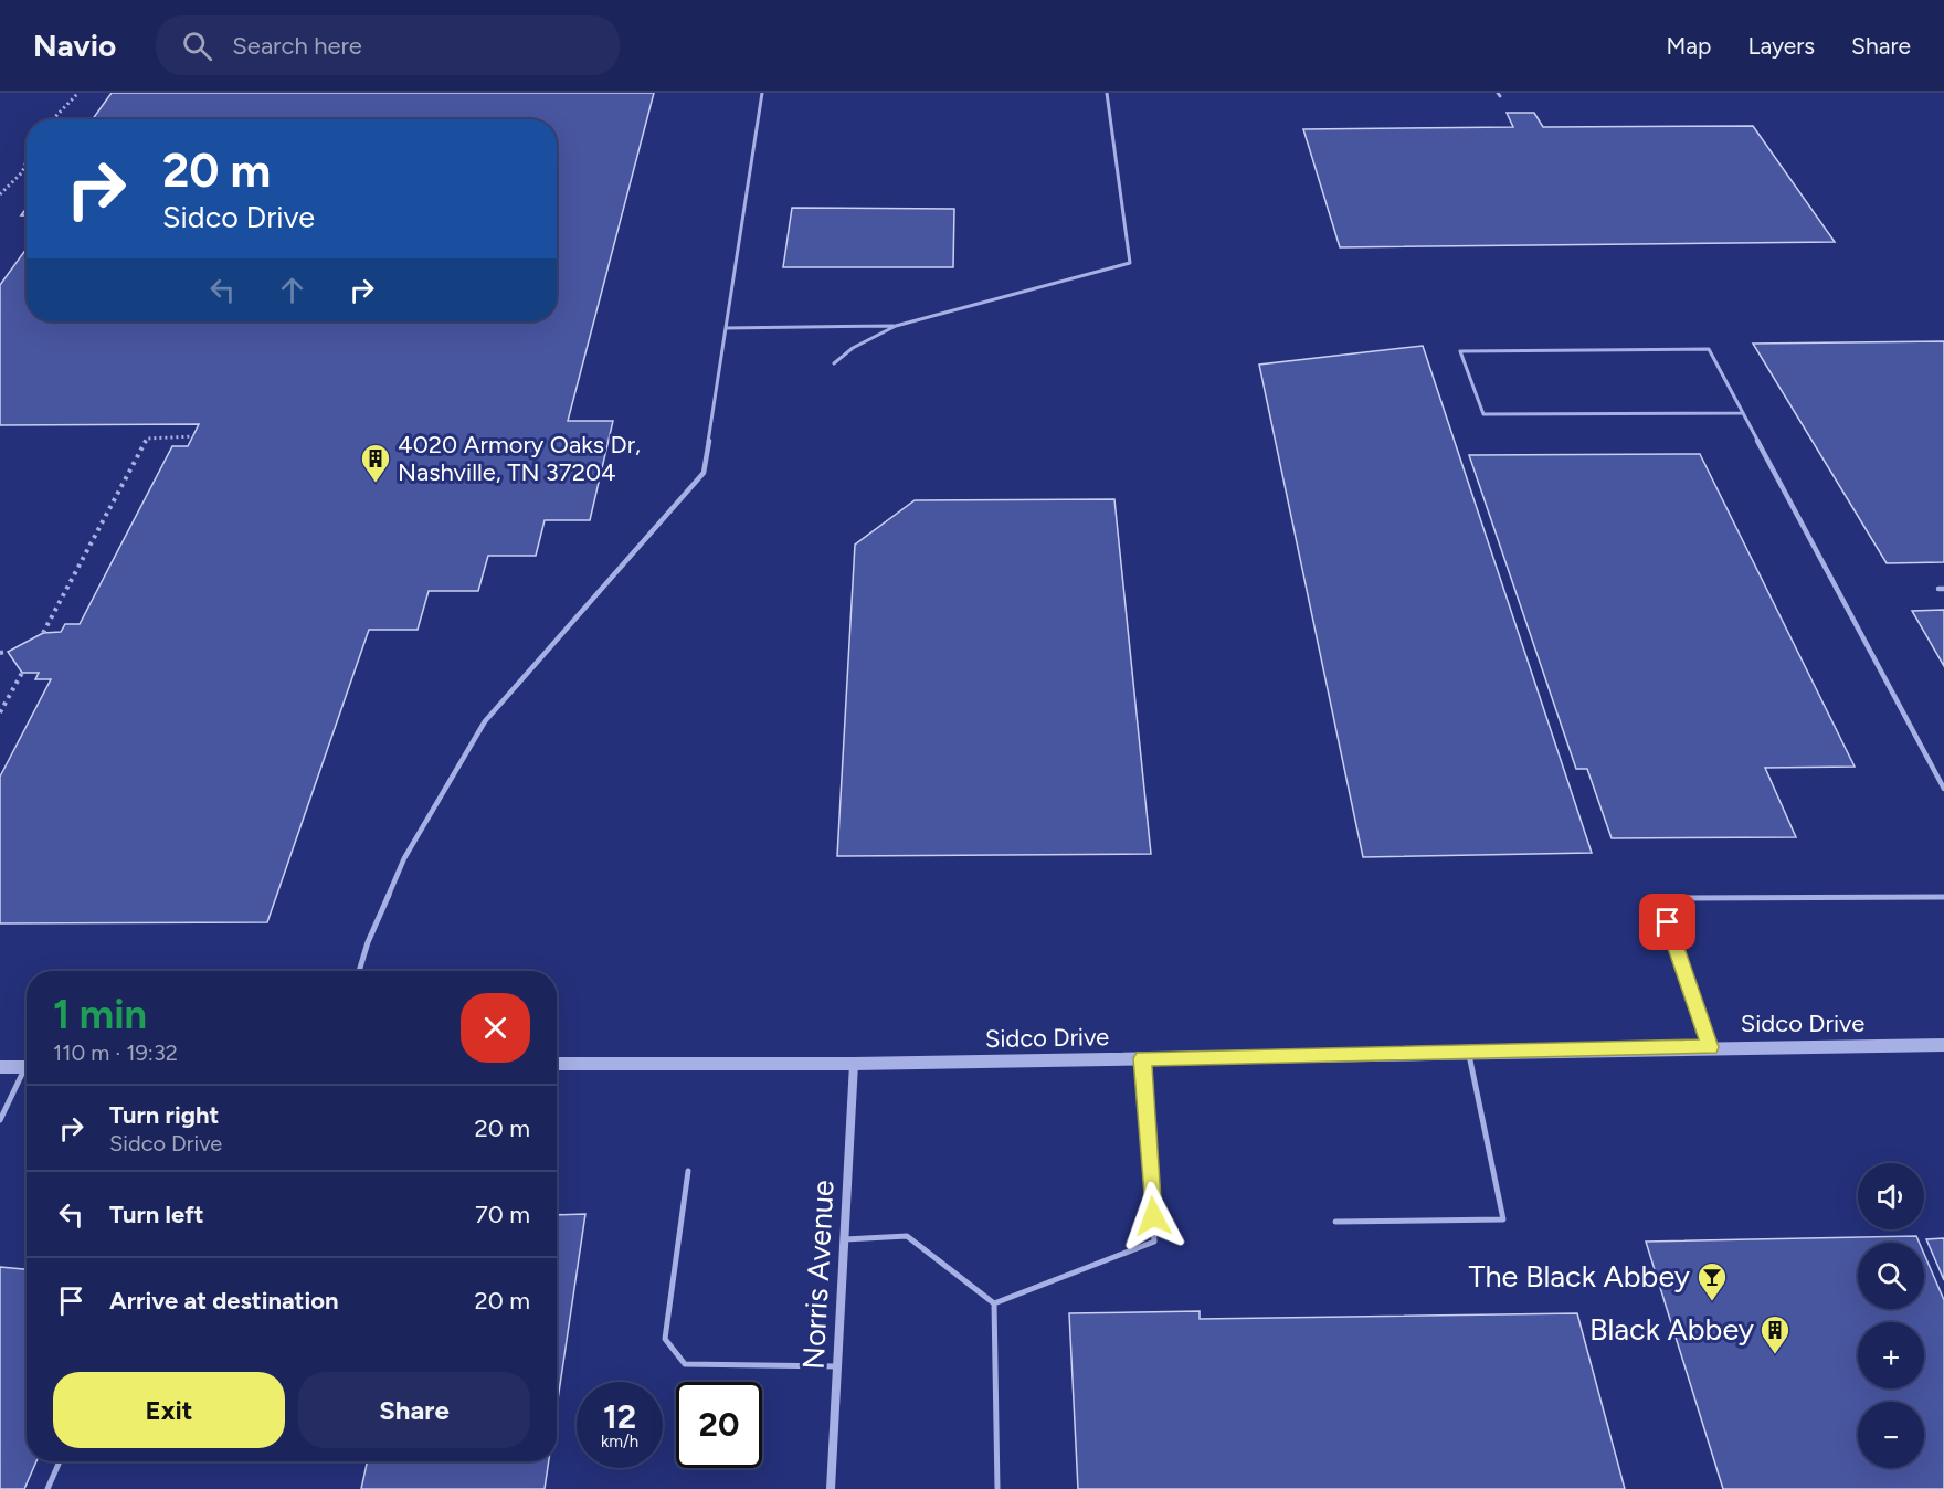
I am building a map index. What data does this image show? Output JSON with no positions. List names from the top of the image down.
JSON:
{
  "streets": {
    "street": ["Sidco Drive", "Norris Avenue"]
  },
  "crossings": [
    ["Sidco Drive", "Norris Avenue"]
  ],
  "places": {
    "building": ["4020 Armory Oaks Dr, Nashville, TN 37204", "Black Abbey"],
    "bar": ["The Black Abbey"]
  },
  "page": {
    "header": "Navio",
    "search": "Search here",
    "nav": ["Map", "Layers", "Share"],
    "turn": ["20 m", "Sidco Drive"],
    "heading": ["1 min", "110 m · 19:32"],
    "list": [
      {
        "name": "Turn right",
        "note": "Sidco Drive",
        "value": "20 m"
      },
      {
        "name": "Turn left",
        "value": "70 m"
      },
      {
        "name": "Arrive at destination",
        "value": "20 m"
      }
    ],
    "map_buttons": ["+", "−"],
    "buttons": ["Exit", "Share"],
    "speed": "12 km/h",
    "limit": "20"
  }
}
